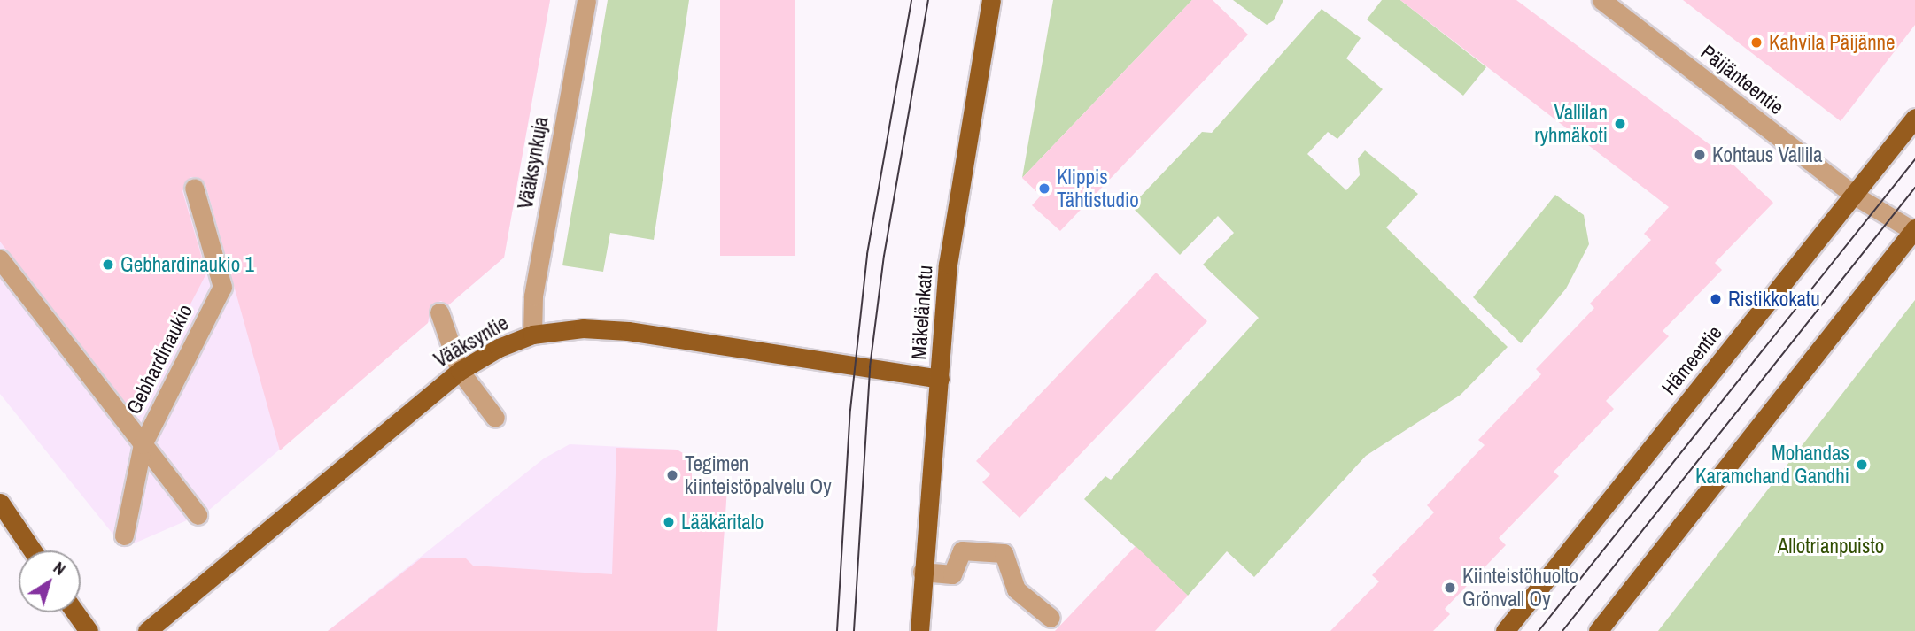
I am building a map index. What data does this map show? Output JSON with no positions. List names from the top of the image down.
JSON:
{
  "streets": {
    "main road": ["Mäkelänkatu", "Vääksyntie", "Hämeentie"],
    "street": ["Päijänteentie", "Vääksynkuja", "Gebhardinaukio"]
  },
  "crossings": [
    ["Päijänteentie", "Hämeentie"],
    ["Vääksynkuja", "Vääksyntie"],
    ["Mäkelänkatu", "Vääksyntie"]
  ],
  "parks": ["Allotrianpuisto"],
  "places": [
    "Kahvila Päijänne",
    "Vallilan ryhmäkoti",
    "Kohtaus Vallila",
    "Klippis Tähtistudio",
    "Gebhardinaukio 1",
    "Ristikkokatu",
    "Mohandas Karamchand Gandhi",
    "Tegimen kiinteistöpalvelu Oy",
    "Lääkäritalo",
    "Kiinteistöhuolto Grönvall Oy"
  ],
  "north": "top right"
}
